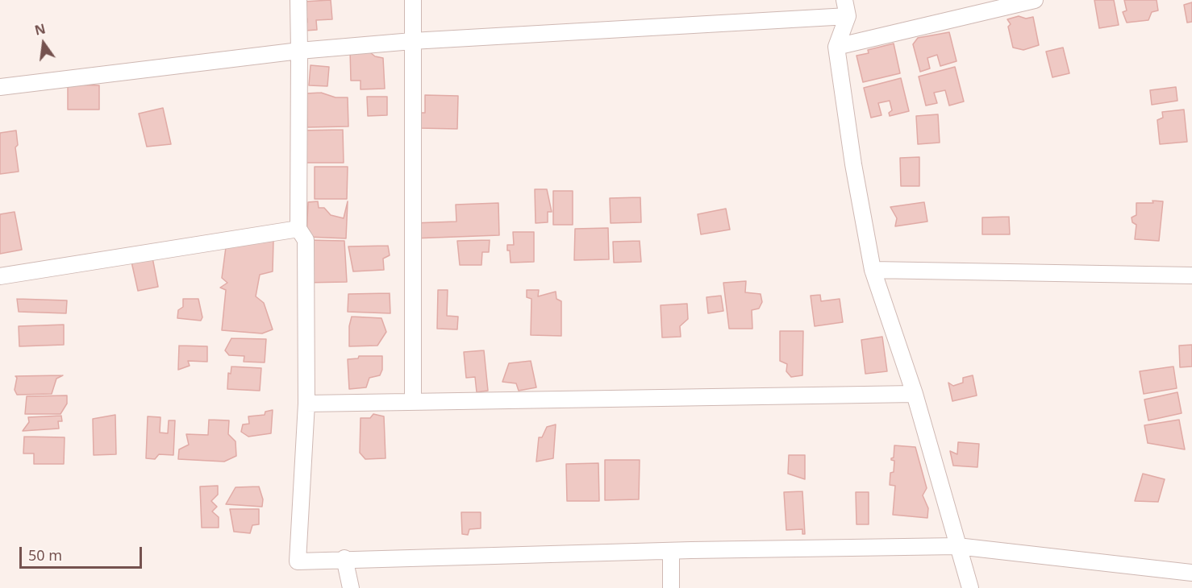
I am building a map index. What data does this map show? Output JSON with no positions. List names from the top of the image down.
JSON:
{
  "scale_bar": "50 m",
  "north": "top"
}
